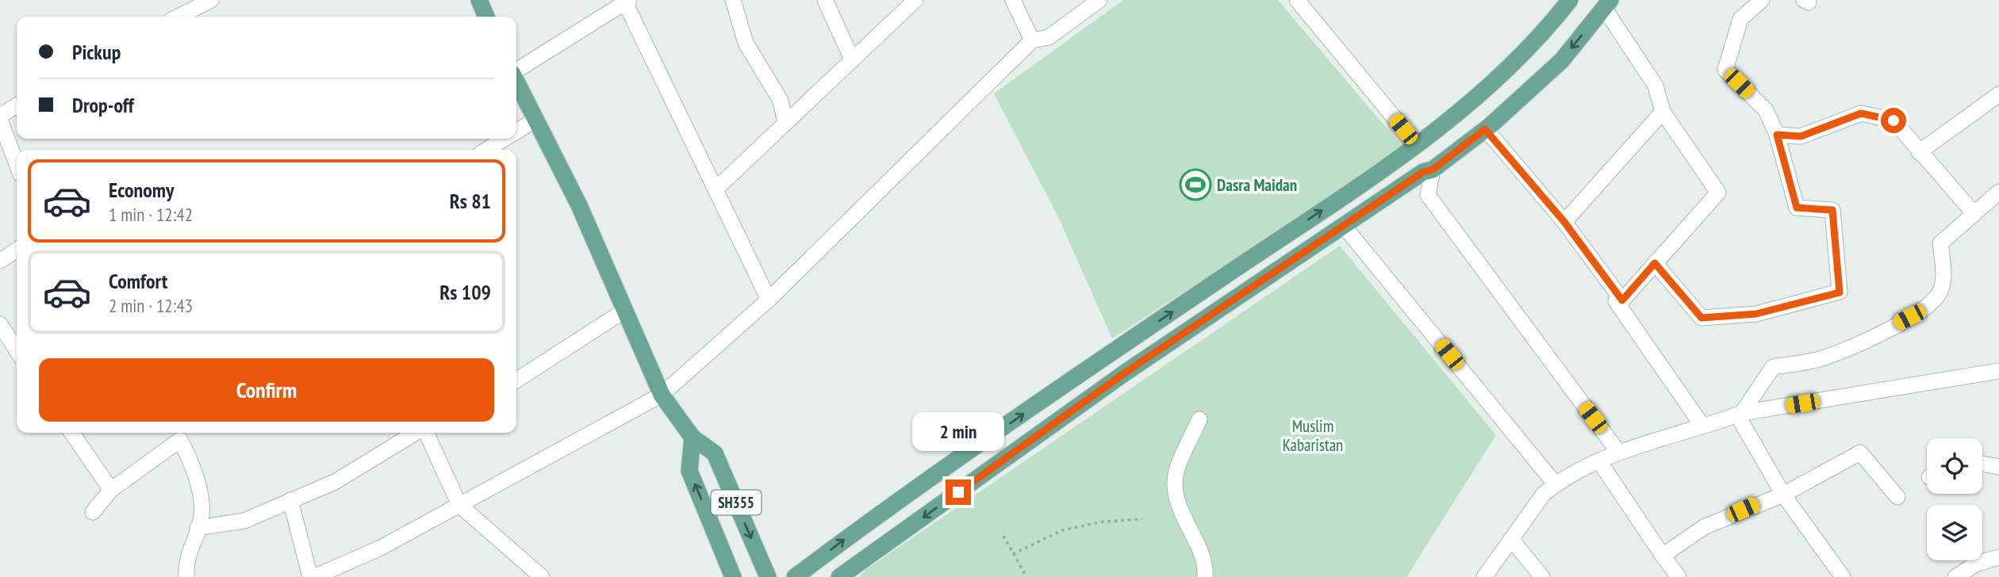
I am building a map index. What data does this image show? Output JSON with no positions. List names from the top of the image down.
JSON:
{
  "streets": {
    "main road": ["SH355"]
  },
  "parks": ["Muslim Kabaristan"],
  "places": {
    "sports": ["Dasra Maidan"]
  },
  "page": {
    "banner": ["Pickup", "Drop-off"],
    "list": [
      {
        "name": "Economy",
        "note": "1 min · 12:42",
        "value": "Rs 81"
      },
      {
        "name": "Comfort",
        "note": "2 min · 12:43",
        "value": "Rs 109"
      }
    ],
    "buttons": "Confirm",
    "bubble": "2 min"
  }
}
